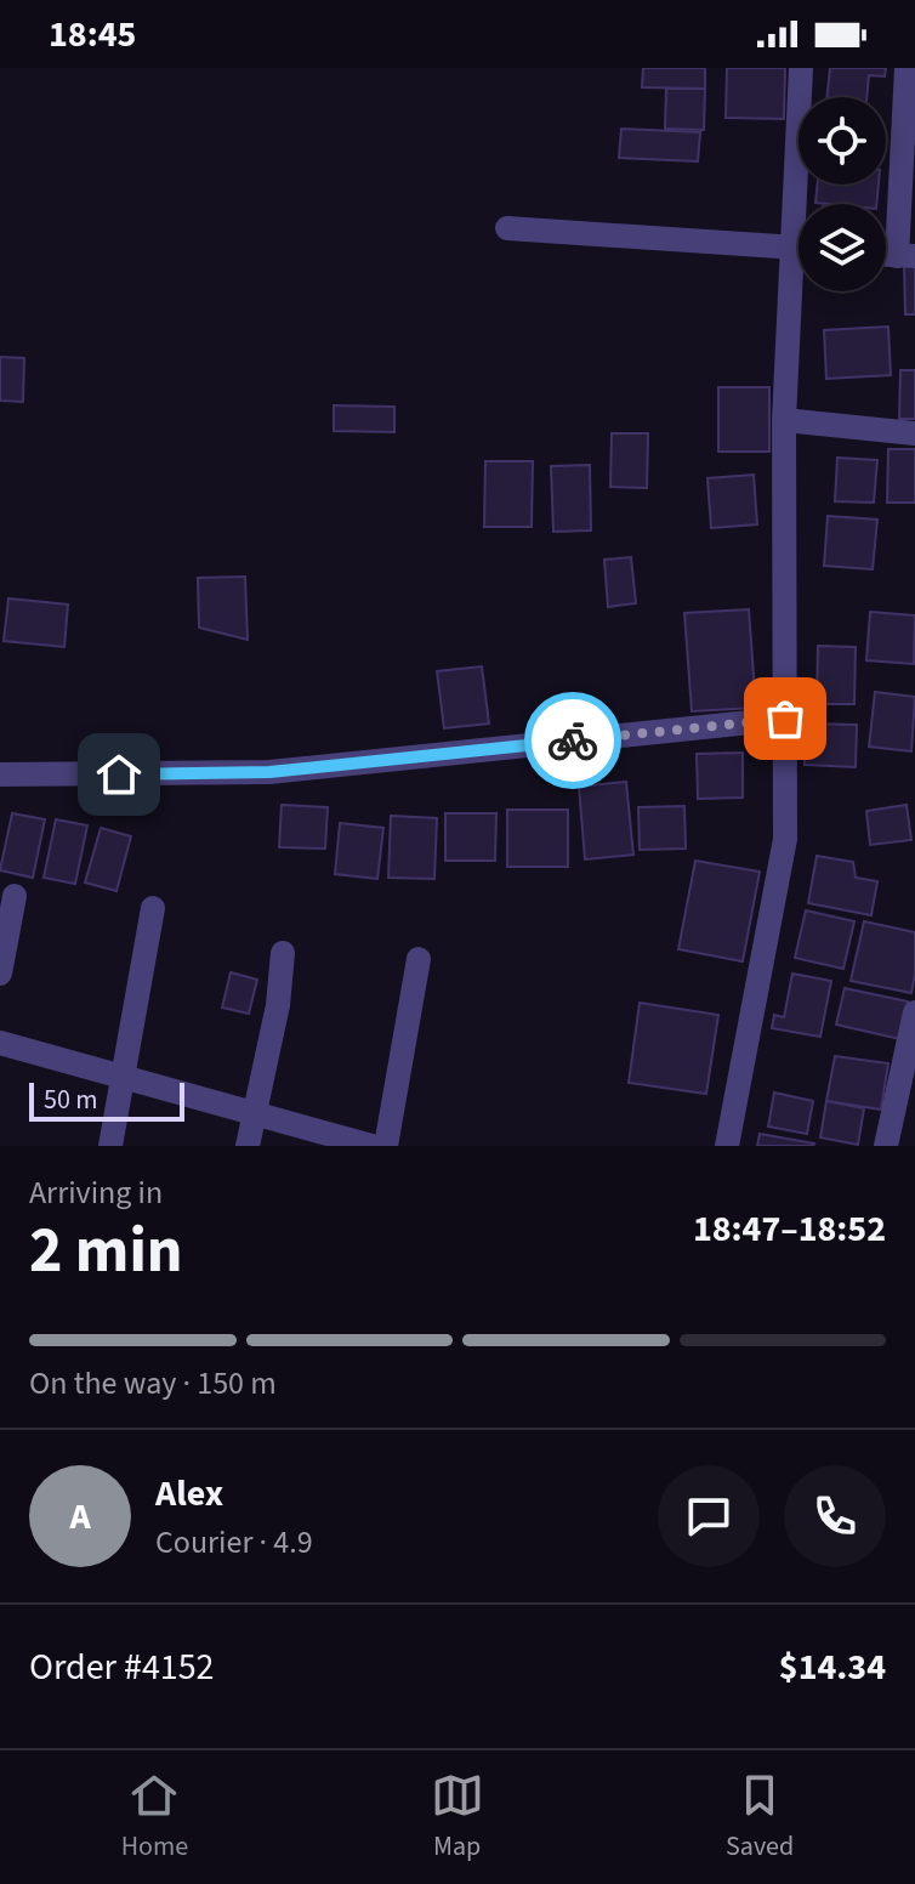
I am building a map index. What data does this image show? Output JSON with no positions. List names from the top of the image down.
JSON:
{
  "scale_bar": "50 m",
  "page": {
    "status": "18:45",
    "scale": "50 m",
    "heading": ["2 min", "Arriving in", "18:47–18:52"],
    "panel": [
      "Alex",
      "Courier · 4.9",
      "Order #4152",
      "$14.34"
    ],
    "bar": "On the way · 150 m",
    "round": "A",
    "tabs": ["Home", "Map", "Saved"]
  }
}
